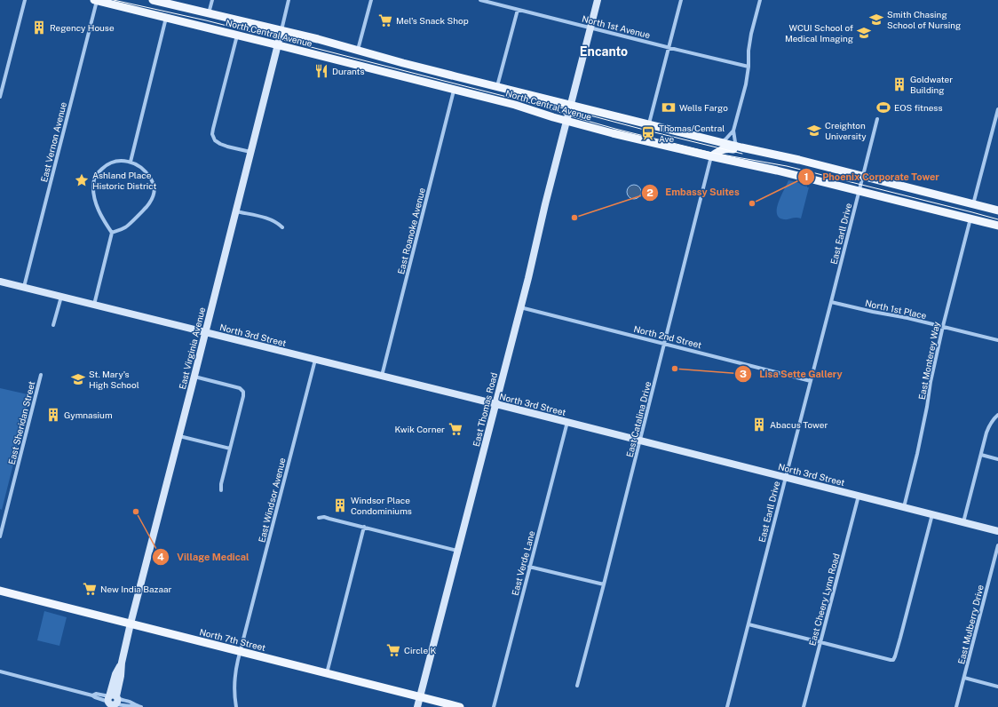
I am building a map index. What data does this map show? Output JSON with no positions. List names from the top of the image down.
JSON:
{
  "streets": {
    "main road": ["North Central Avenue", "North 7th Street"],
    "street": [
      "North 1st Avenue",
      "East Vernon Avenue",
      "East Roanoke Avenue",
      "East Earll Drive",
      "North 1st Place",
      "North 3rd Street",
      "North 2nd Street",
      "East Virginia Avenue",
      "East Monterey Way",
      "East Thomas Road",
      "East Catalina Drive",
      "East Sheridan Street",
      "East Windsor Avenue",
      "East Verde Lane",
      "East Cheery Lynn Road",
      "East Mulberry Drive"
    ]
  },
  "crossings": [
    ["North 1st Avenue", "East Thomas Road"],
    ["North Central Avenue", "East Vernon Avenue"],
    ["North Central Avenue", "East Roanoke Avenue"],
    ["North Central Avenue", "East Earll Drive"],
    ["North Central Avenue", "East Virginia Avenue"],
    ["North Central Avenue", "East Monterey Way"],
    ["North Central Avenue", "East Thomas Road"],
    ["North Central Avenue", "East Catalina Drive"],
    ["East Vernon Avenue", "North 3rd Street"],
    ["East Roanoke Avenue", "North 3rd Street"],
    ["East Earll Drive", "North 1st Place"],
    ["East Earll Drive", "North 3rd Street"],
    ["East Earll Drive", "North 2nd Street"],
    ["North 1st Place", "East Monterey Way"],
    ["North 3rd Street", "East Virginia Avenue"],
    ["North 3rd Street", "East Monterey Way"],
    ["North 3rd Street", "East Thomas Road"],
    ["North 3rd Street", "East Catalina Drive"],
    ["North 3rd Street", "East Windsor Avenue"],
    ["North 3rd Street", "East Verde Lane"],
    ["North 3rd Street", "East Cheery Lynn Road"],
    ["North 2nd Street", "East Thomas Road"],
    ["North 2nd Street", "East Catalina Drive"],
    ["East Virginia Avenue", "North 7th Street"],
    ["East Thomas Road", "North 7th Street"],
    ["East Windsor Avenue", "North 7th Street"]
  ],
  "districts": ["Encanto"],
  "places": {
    "school or university": [
      "Smith Chasing School of Nursing",
      "WCUI School of Medical Imaging",
      "Creighton University",
      "St. Mary's High School"
    ],
    "supermarket": [
      "Mel's Snack Shop",
      "Kwik Corner",
      "New India Bazaar",
      "Circle K"
    ],
    "building": [
      "Regency House",
      "Goldwater Building",
      "Gymnasium",
      "Abacus Tower",
      "Windsor Place Condominiums"
    ],
    "restaurant": ["Durants"],
    "bank": ["Wells Fargo"],
    "sports": ["EOS fitness"],
    "station": ["Thomas/Central Ave"],
    "place": ["Ashland Place Historic District"],
    "other": [
      "Phoenix Corporate Tower",
      "Embassy Suites",
      "Lisa Sette Gallery",
      "Village Medical"
    ]
  }
}
